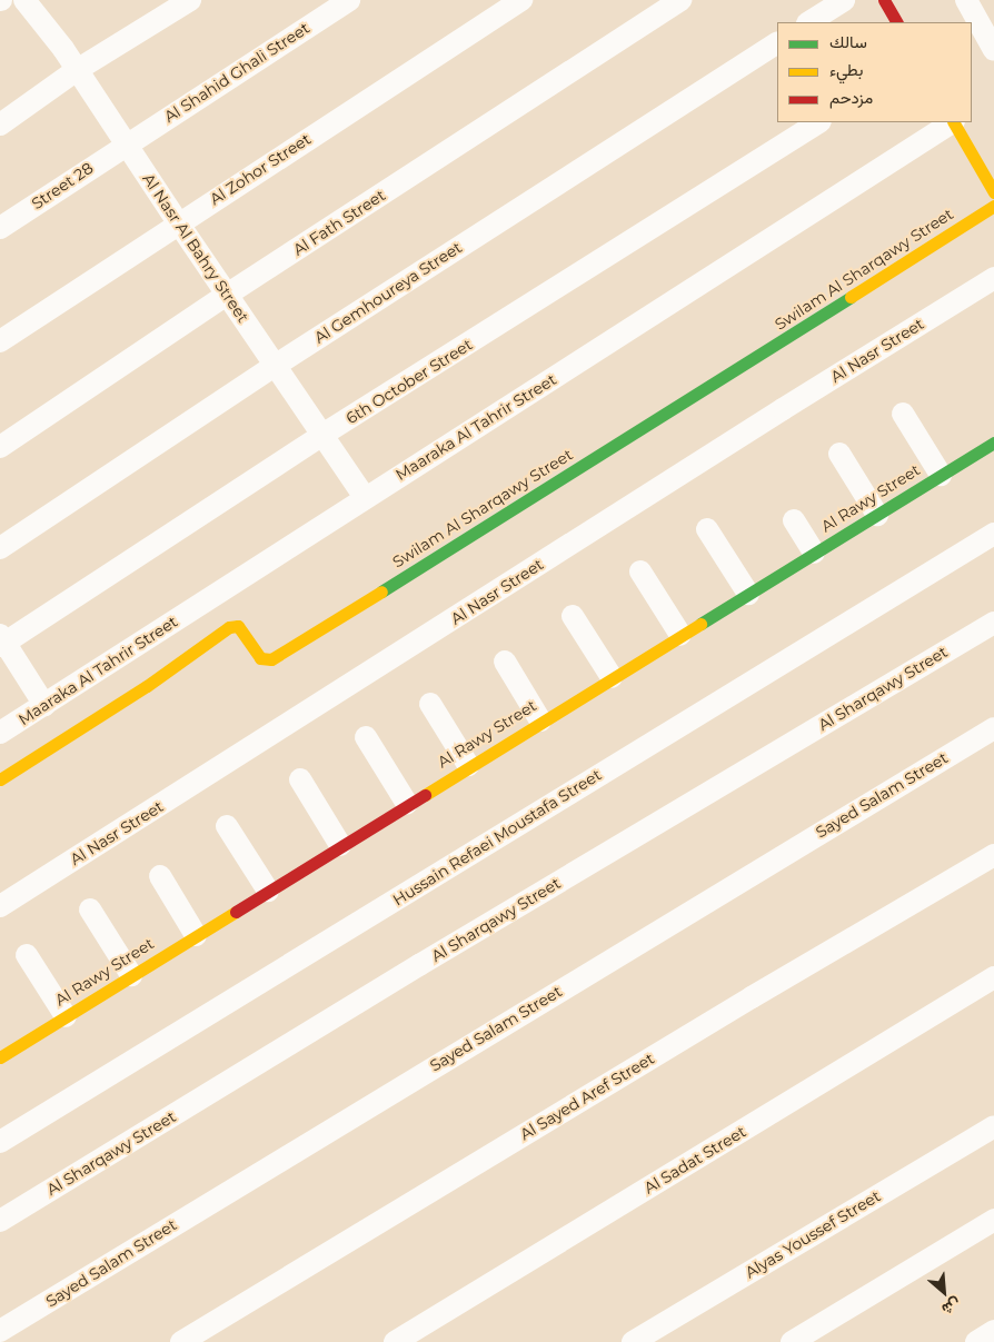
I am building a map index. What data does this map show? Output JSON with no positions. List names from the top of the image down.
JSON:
{
  "streets": {
    "street": [
      "Al Shahid Ghali Street",
      "Al Zohor Street",
      "Street 28",
      "Al Fath Street",
      "Al Nasr Al Bahry Street",
      "Swilam Al Sharqawy Street",
      "Al Gemhoureya Street",
      "Al Nasr Street",
      "6th October Street",
      "Maaraka Al Tahrir Street",
      "Al Rawy Street",
      "Al Sharqawy Street",
      "Sayed Salam Street",
      "Hussain Refaei Moustafa Street",
      "Al Sayed Aref Street",
      "Al Sadat Street",
      "Alyas Youssef Street"
    ]
  },
  "crossings": [
    ["Al Shahid Ghali Street", "Street 28"],
    ["Al Shahid Ghali Street", "Al Nasr Al Bahry Street"],
    ["Al Zohor Street", "Al Nasr Al Bahry Street"],
    ["Street 28", "Al Nasr Al Bahry Street"],
    ["Al Fath Street", "Al Nasr Al Bahry Street"],
    ["Al Nasr Al Bahry Street", "Al Gemhoureya Street"],
    ["Al Nasr Al Bahry Street", "6th October Street"],
    ["Al Nasr Al Bahry Street", "Maaraka Al Tahrir Street"]
  ],
  "legend": ["سالك", "بطيء", "مزدحم"],
  "north": "bottom right"
}
